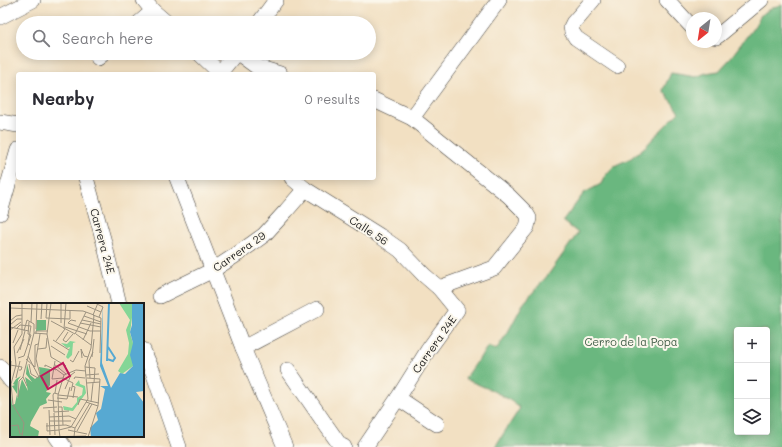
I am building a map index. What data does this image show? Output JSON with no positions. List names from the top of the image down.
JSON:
{
  "streets": {
    "street": ["Calle 56", "Carrera 24E", "Carrera 29"]
  },
  "crossings": [
    ["Calle 56", "Carrera 24E"],
    ["Calle 56", "Carrera 29"]
  ],
  "parks": ["Cerro de la Popa"],
  "north": "bottom left",
  "page": {
    "search": "Search here",
    "heading": ["Nearby", "0 results"],
    "map_buttons": ["+", "−"]
  }
}
